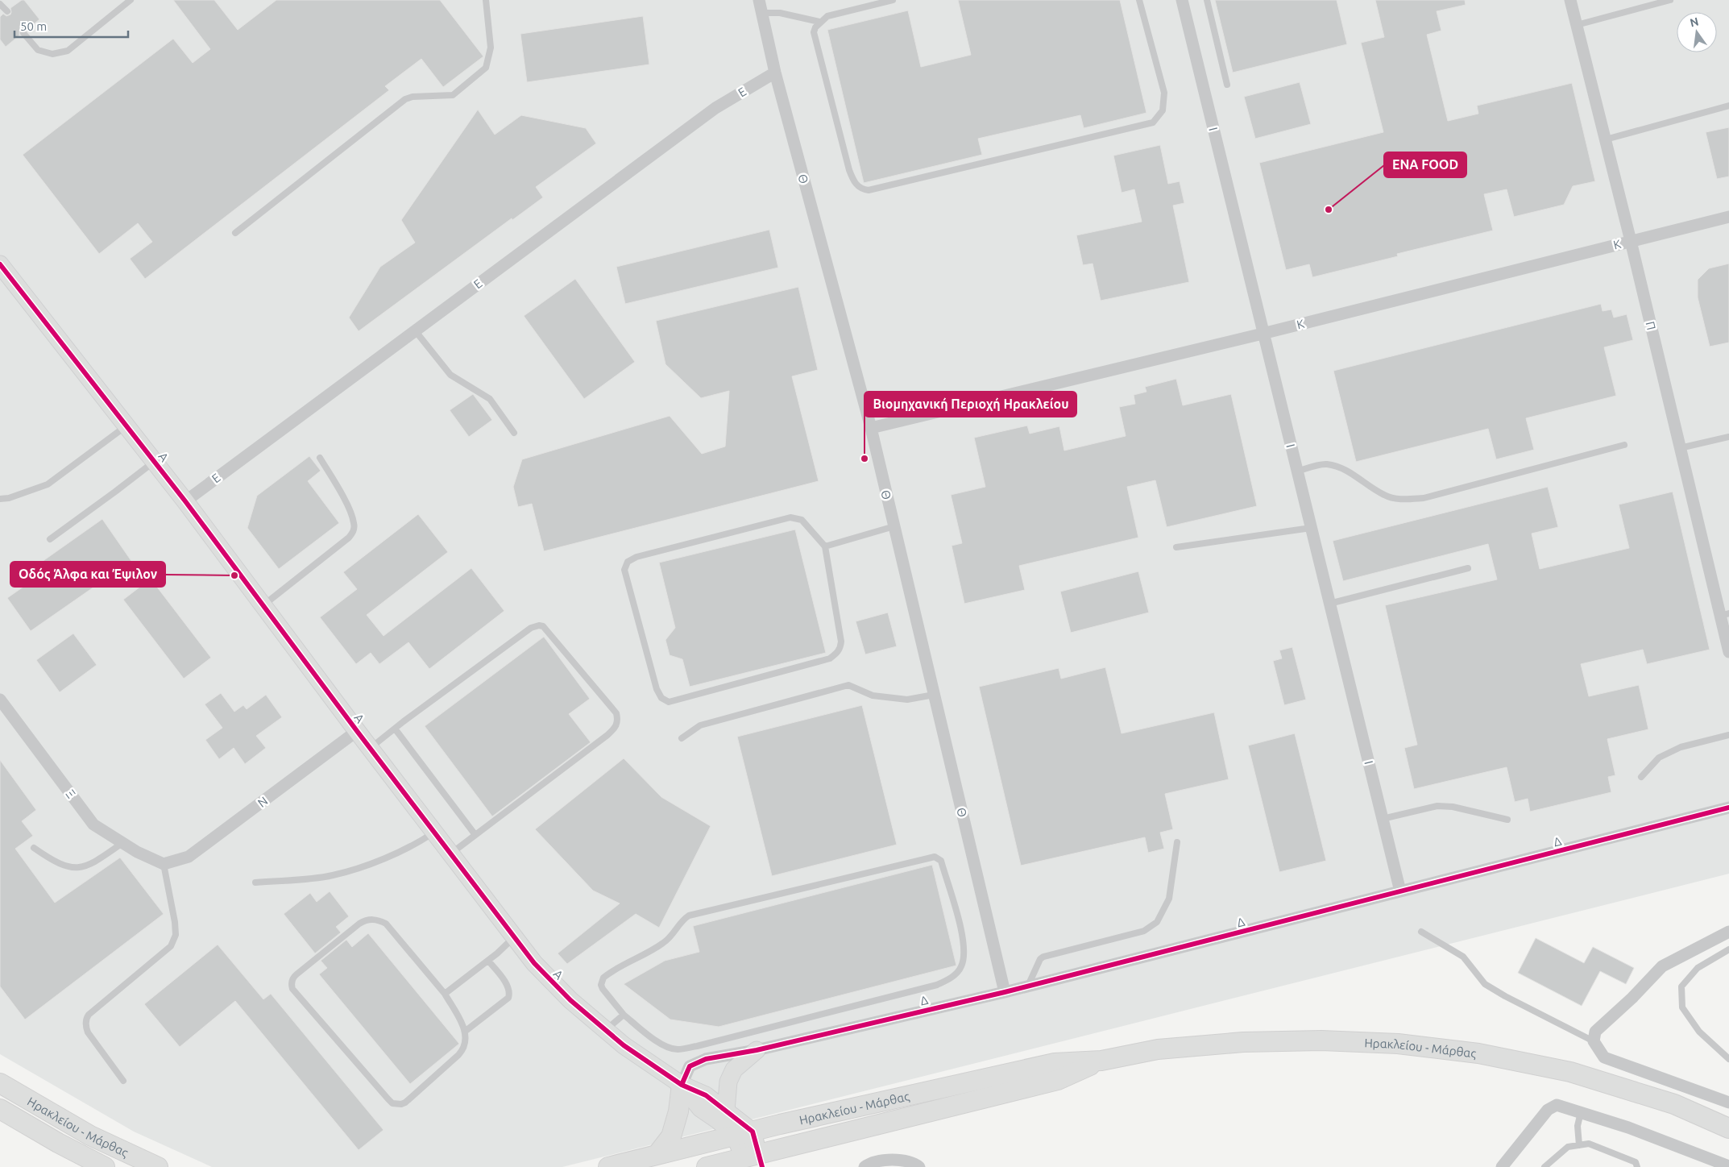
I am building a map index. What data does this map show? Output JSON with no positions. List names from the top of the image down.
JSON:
{
  "streets": {
    "main road": ["Ηρακλείου - Μάρθας"],
    "street": [
      "Ε",
      "Ι",
      "Θ",
      "Κ",
      "Π",
      "Α",
      "Ξ",
      "Ν",
      "Δ"
    ]
  },
  "crossings": [
    ["Ε", "Θ"],
    ["Ε", "Α"],
    ["Ι", "Κ"],
    ["Ι", "Δ"],
    ["Θ", "Κ"],
    ["Θ", "Δ"],
    ["Κ", "Π"],
    ["Α", "Ν"],
    ["Α", "Δ"],
    ["Α", "Ηρακλείου - Μάρθας"],
    ["Ξ", "Ν"]
  ],
  "places": ["ENA FOOD", "Βιομηχανική Περιοχή Ηρακλείου", "Οδός Άλφα και Έψιλον"],
  "scale_bar": "50 m",
  "north": "top"
}
